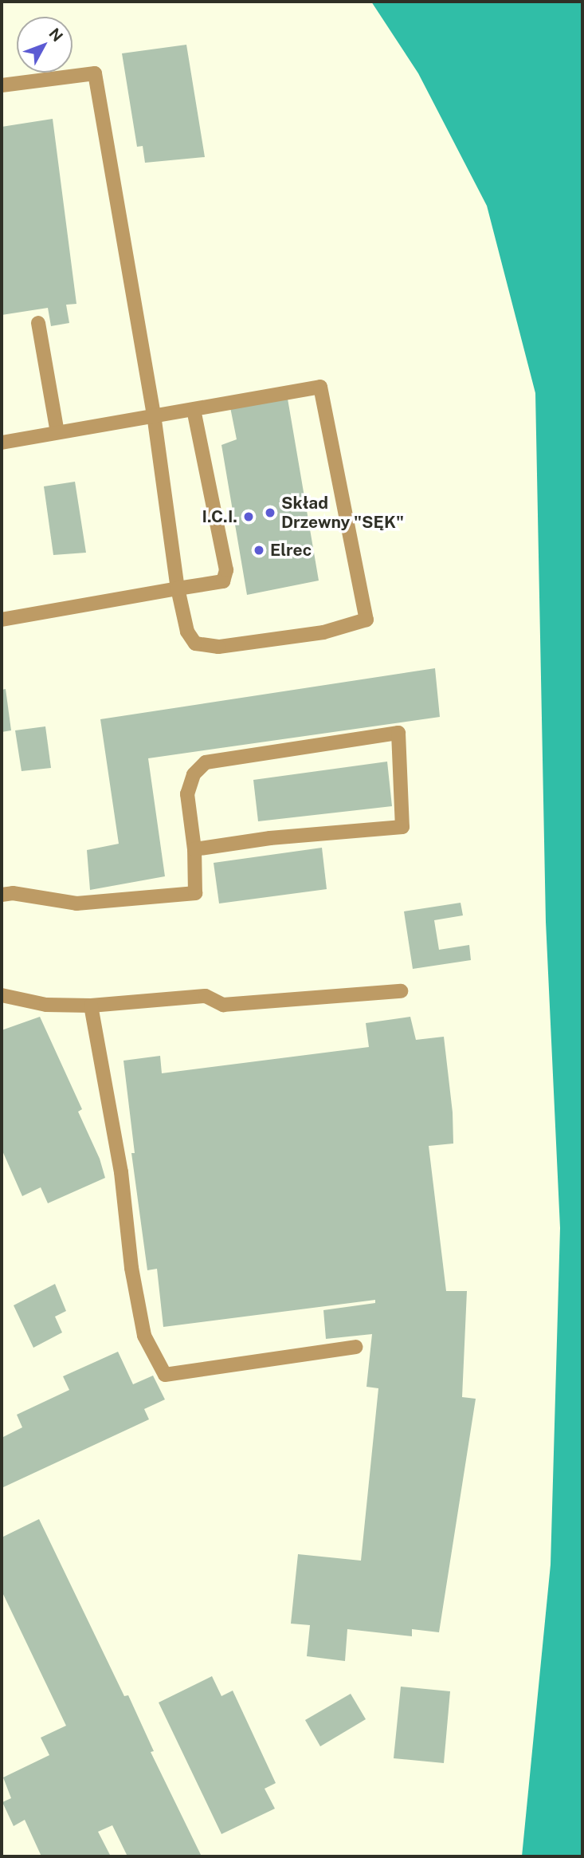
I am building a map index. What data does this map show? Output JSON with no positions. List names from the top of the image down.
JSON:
{
  "places": ["Skład Drzewny \"SĘK\"", "I.C.I.", "Elrec"],
  "north": "top right"
}
